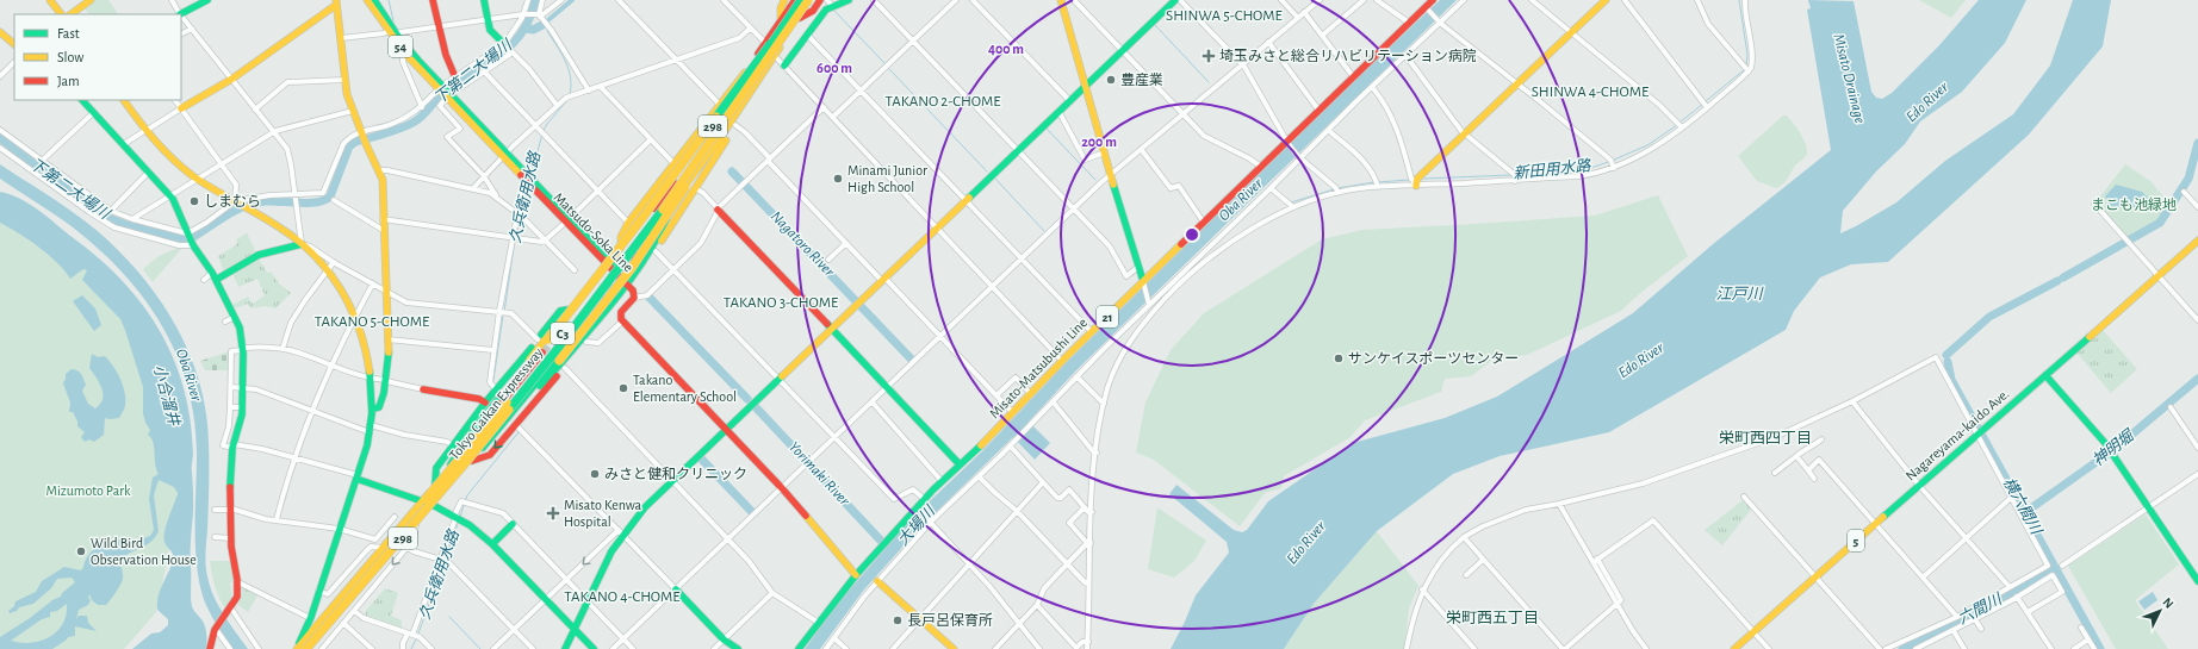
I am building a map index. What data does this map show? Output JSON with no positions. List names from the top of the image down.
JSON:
{
  "streets": {
    "main road": [
      "54",
      "298",
      "Matsudo-Soka Line",
      "21",
      "C3",
      "Misato-Matsubushi Line",
      "Tokyo Gaikan Expressway",
      "Nagareyama-kaido Ave.",
      "5"
    ]
  },
  "crossings": [
    ["298", "Matsudo-Soka Line"],
    ["298", "Tokyo Gaikan Expressway"]
  ],
  "districts": [
    "SHINWA 5-CHOME",
    "SHINWA 4-CHOME",
    "TAKANO 2-CHOME",
    "TAKANO 3-CHOME",
    "TAKANO 5-CHOME",
    "栄町西四丁目",
    "TAKANO 4-CHOME",
    "栄町西五丁目"
  ],
  "water": [
    "下第二大場川",
    "Misato Drainage",
    "Edo River",
    "新田用水路",
    "久兵衛用水路",
    "Oba River",
    "Nagatoro River",
    "江戸川",
    "小合溜井",
    "神明堀",
    "Yorimaki River",
    "横六間川",
    "大場川",
    "六間川"
  ],
  "parks": ["まこも池緑地", "Mizumoto Park"],
  "places": {
    "health": ["埼玉みさと総合リハビリテーション病院", "Misato Kenwa Hospital"],
    "other": [
      "豊産業",
      "Minami Junior High School",
      "しまむら",
      "サンケイスポーツセンター",
      "Takano Elementary School",
      "みさと健和クリニック",
      "Wild Bird Observation House",
      "長戸呂保育所"
    ]
  },
  "legend": ["Fast", "Slow", "Jam"],
  "north": "top right",
  "rings": ["400 m", "600 m", "200 m"]
}
